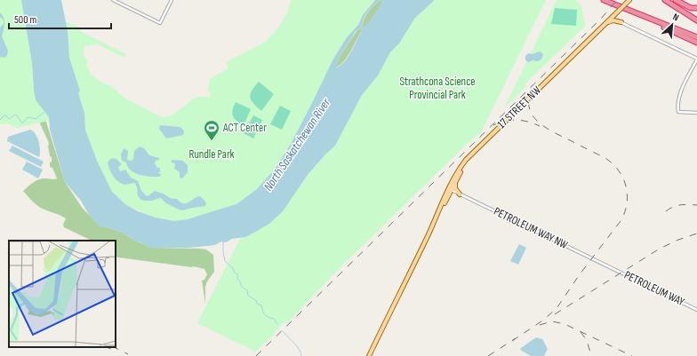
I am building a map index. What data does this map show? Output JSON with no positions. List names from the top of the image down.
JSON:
{
  "streets": {
    "main road": ["17 STREET NW"],
    "street": ["PETROLEUM WAY NW", "PETROLEUM WAY"]
  },
  "crossings": [
    ["17 STREET NW", "PETROLEUM WAY NW"],
    ["PETROLEUM WAY NW", "PETROLEUM WAY"]
  ],
  "water": ["North Saskatchewan River"],
  "parks": ["Strathcona Science Provincial Park", "Rundle Park"],
  "places": {
    "sports": ["ACT Center"]
  },
  "scale_bar": "500 m",
  "north": "top right"
}
